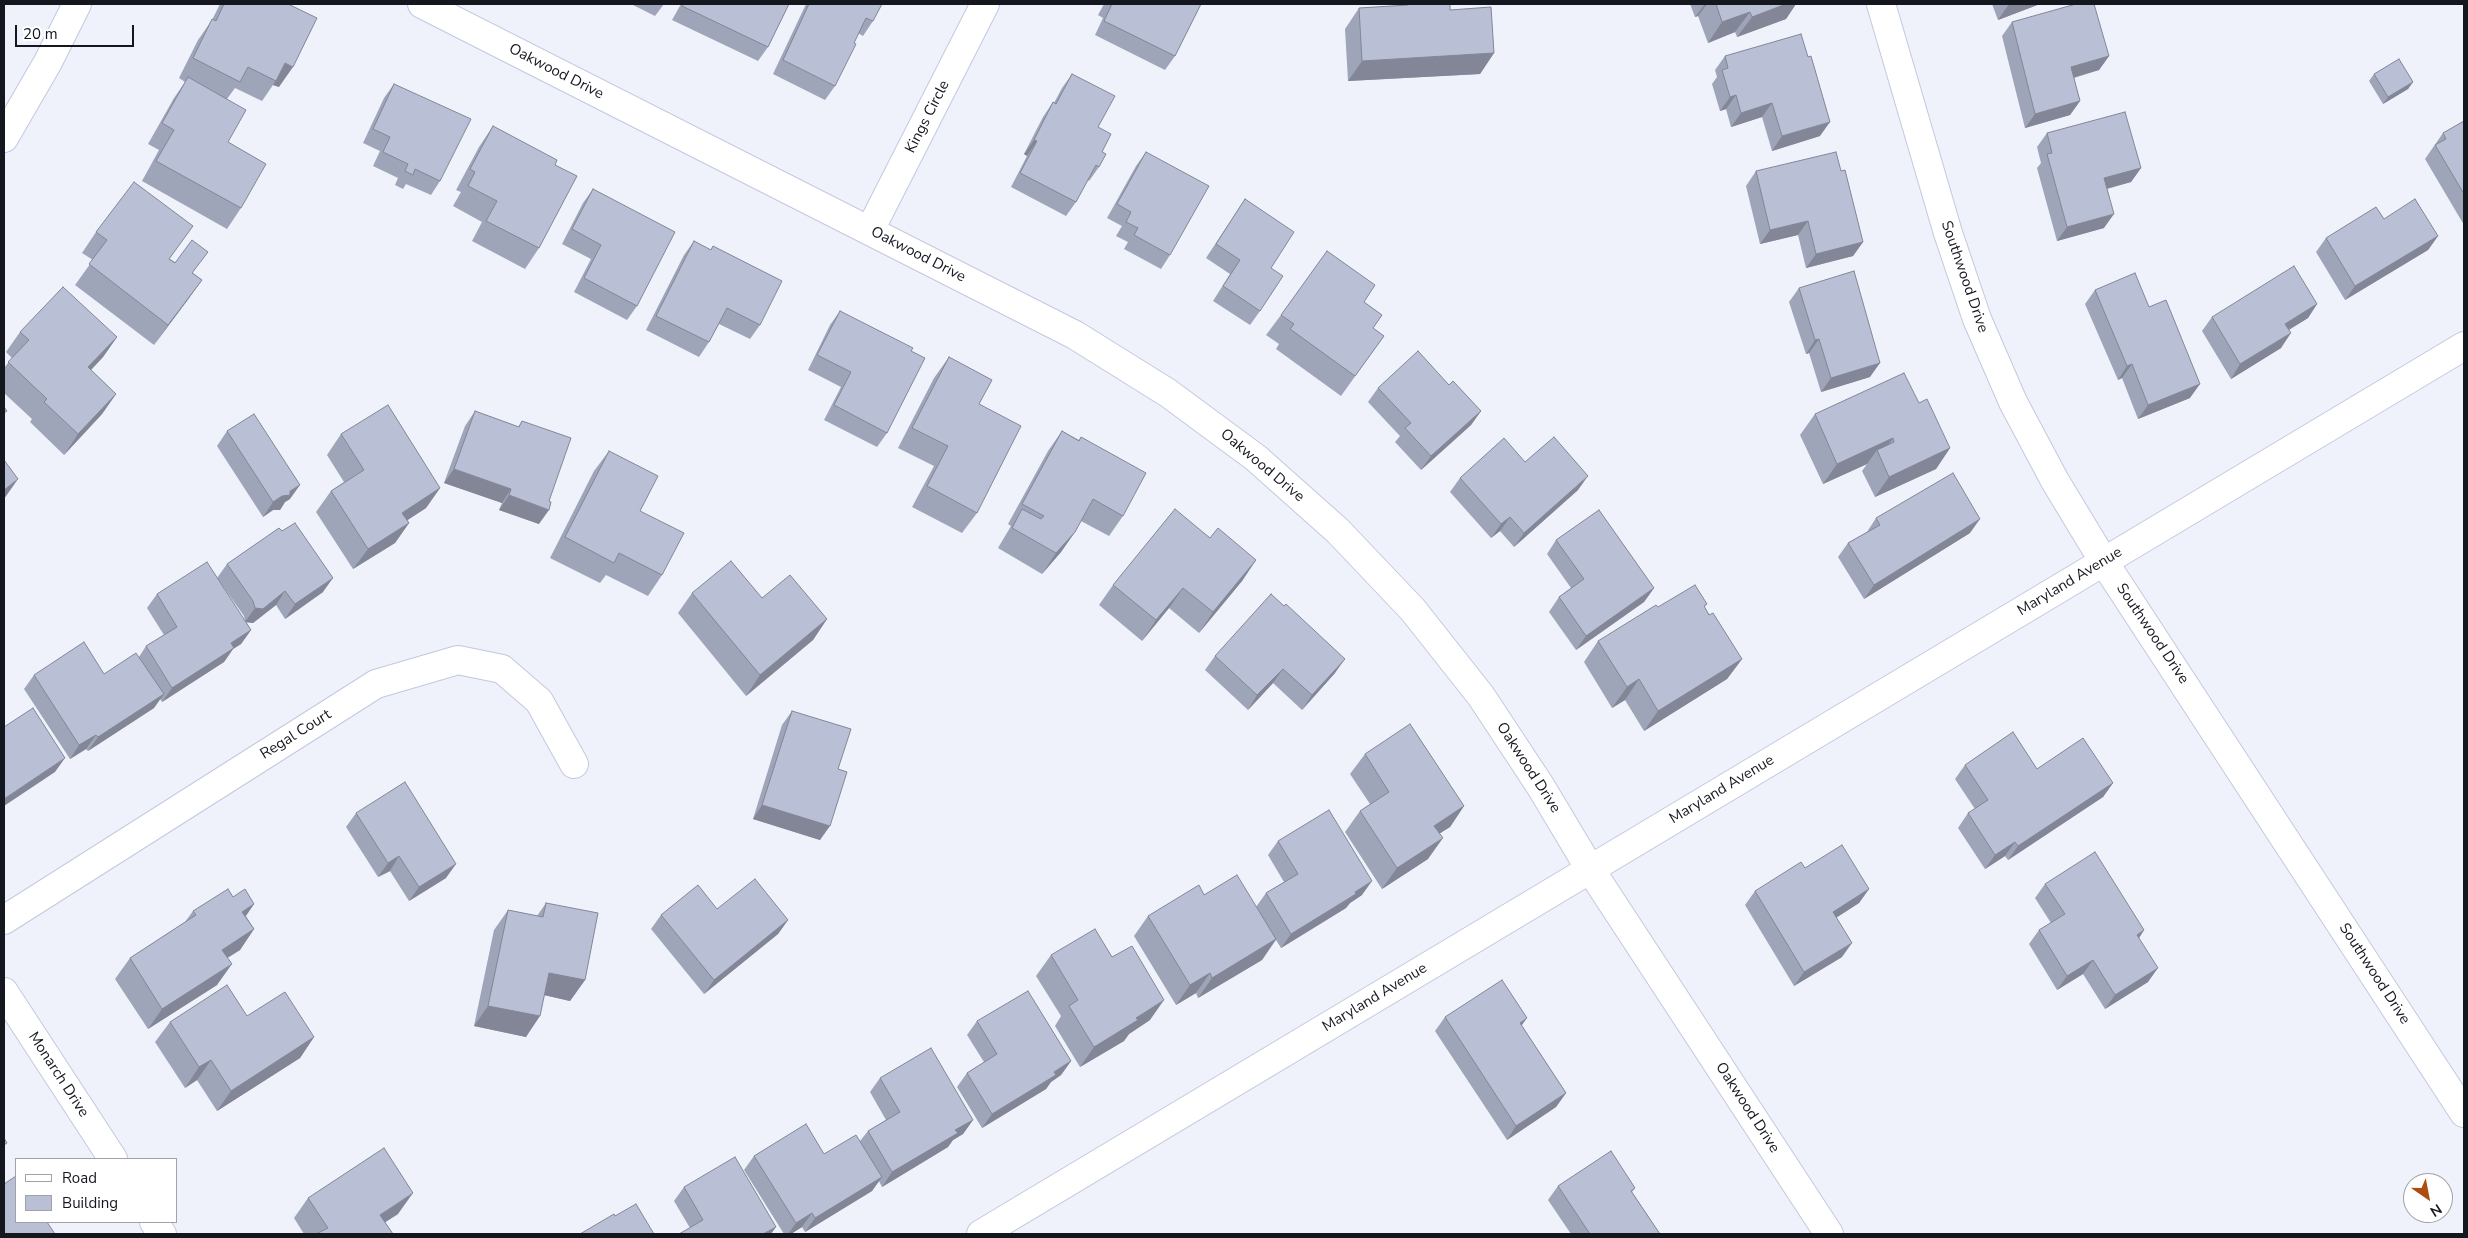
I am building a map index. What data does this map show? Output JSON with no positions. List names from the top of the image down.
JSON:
{
  "streets": {
    "street": [
      "Oakwood Drive",
      "Kings Circle",
      "Southwood Drive",
      "Maryland Avenue",
      "Regal Court",
      "Monarch Drive"
    ]
  },
  "crossings": [
    ["Oakwood Drive", "Kings Circle"],
    ["Oakwood Drive", "Maryland Avenue"],
    ["Southwood Drive", "Maryland Avenue"]
  ],
  "legend": ["Road", "Building"],
  "scale_bar": "20 m",
  "north": "bottom right"
}
